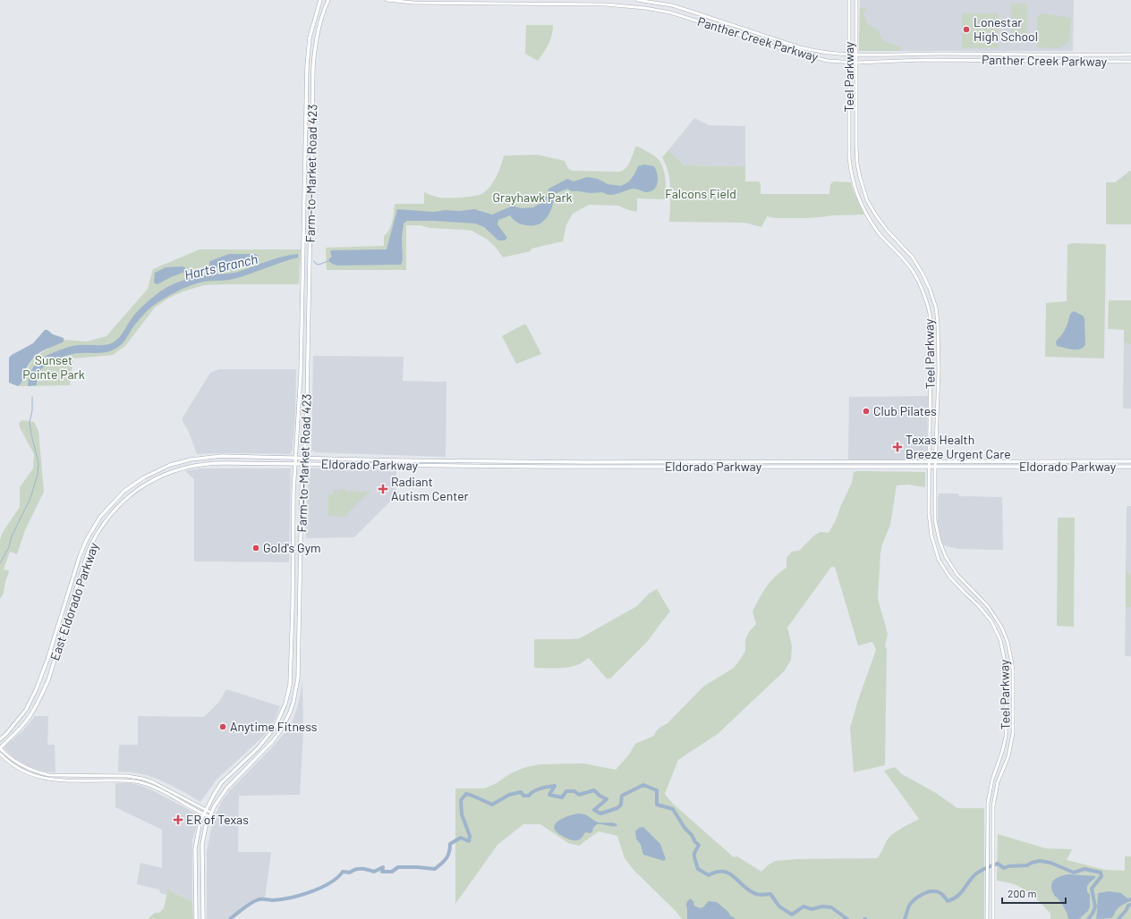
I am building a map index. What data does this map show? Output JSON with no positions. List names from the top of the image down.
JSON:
{
  "streets": {
    "main road": [
      "Panther Creek Parkway",
      "Teel Parkway",
      "Farm-to-Market Road 423",
      "Eldorado Parkway",
      "East Eldorado Parkway"
    ]
  },
  "crossings": [
    ["Panther Creek Parkway", "Teel Parkway"],
    ["Teel Parkway", "Eldorado Parkway"],
    ["Farm-to-Market Road 423", "Eldorado Parkway"],
    ["Farm-to-Market Road 423", "East Eldorado Parkway"],
    ["Eldorado Parkway", "East Eldorado Parkway"]
  ],
  "water": ["Harts Branch"],
  "parks": ["Falcons Field", "Grayhawk Park", "Sunset Pointe Park"],
  "places": {
    "other": [
      "Lonestar High School",
      "Club Pilates",
      "Gold's Gym",
      "Anytime Fitness"
    ],
    "health": ["Texas Health Breeze Urgent Care", "Radiant Autism Center", "ER of Texas"]
  },
  "scale_bar": "200 m"
}
